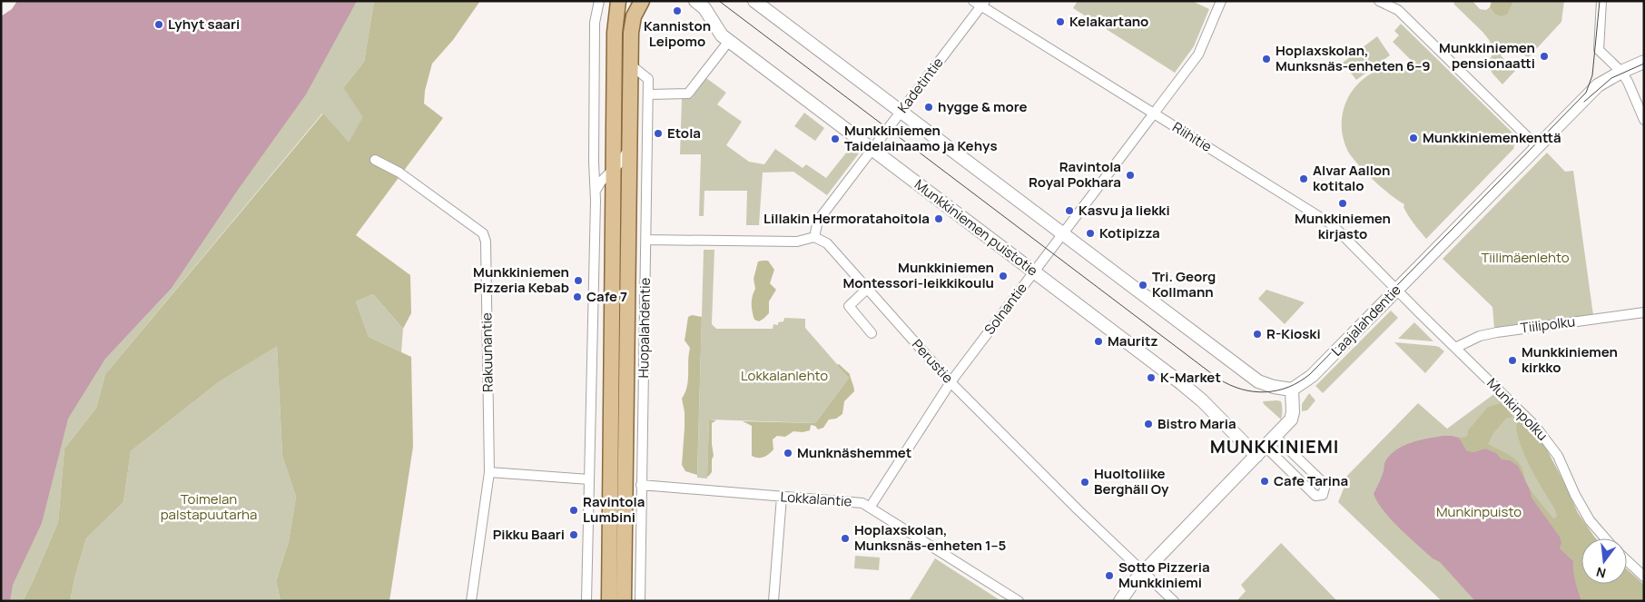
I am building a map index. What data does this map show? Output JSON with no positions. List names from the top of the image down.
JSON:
{
  "streets": {
    "main road": ["Huopalahdentie"],
    "street": [
      "Kadetintie",
      "Riihitie",
      "Munkkiniemen puistotie",
      "Solnantie",
      "Laajalahdentie",
      "Tiilipolku",
      "Rakuunantie",
      "Perustie",
      "Munkinpolku",
      "Lokkalantie"
    ]
  },
  "crossings": [
    ["Kadetintie", "Riihitie"],
    ["Kadetintie", "Munkkiniemen puistotie"],
    ["Kadetintie", "Perustie"],
    ["Riihitie", "Solnantie"],
    ["Riihitie", "Laajalahdentie"],
    ["Riihitie", "Munkinpolku"],
    ["Munkkiniemen puistotie", "Solnantie"],
    ["Solnantie", "Perustie"],
    ["Solnantie", "Lokkalantie"],
    ["Laajalahdentie", "Munkinpolku"],
    ["Tiilipolku", "Munkinpolku"],
    ["Huopalahdentie", "Lokkalantie"]
  ],
  "districts": ["MUNKKINIEMI"],
  "parks": [
    "Tiilimäenlehto",
    "Lokkalanlehto",
    "Toimelan palstapuutarha",
    "Munkinpuisto"
  ],
  "places": [
    "Kanniston Leipomo",
    "Kelakartano",
    "Lyhyt saari",
    "Munkkiniemen pensionaatti",
    "Hoplaxskolan, Munksnäs-enheten 6–9",
    "hygge & more",
    "Etola",
    "Munkkiniemenkenttä",
    "Munkkiniemen Taidelainaamo ja Kehys",
    "Ravintola Royal Pokhara",
    "Alvar Aallon kotitalo",
    "Munkkiniemen kirjasto",
    "Kasvu ja liekki",
    "Lillakin Hermoratahoitola",
    "Kotipizza",
    "Munkkiniemen Montessori-leikkikoulu",
    "Munkkiniemen Pizzeria Kebab",
    "Tri. Georg Kollmann",
    "Cafe 7",
    "R-Kioski",
    "Mauritz",
    "Munkkiniemen kirkko",
    "K-Market",
    "Bistro Maria",
    "Munknäshemmet",
    "Cafe Tarina",
    "Huoltoliike Berghäll Oy",
    "Ravintola Lumbini",
    "Pikku Baari",
    "Hoplaxskolan, Munksnäs-enheten 1–5",
    "Sotto Pizzeria Munkkiniemi"
  ],
  "north": "bottom"
}
